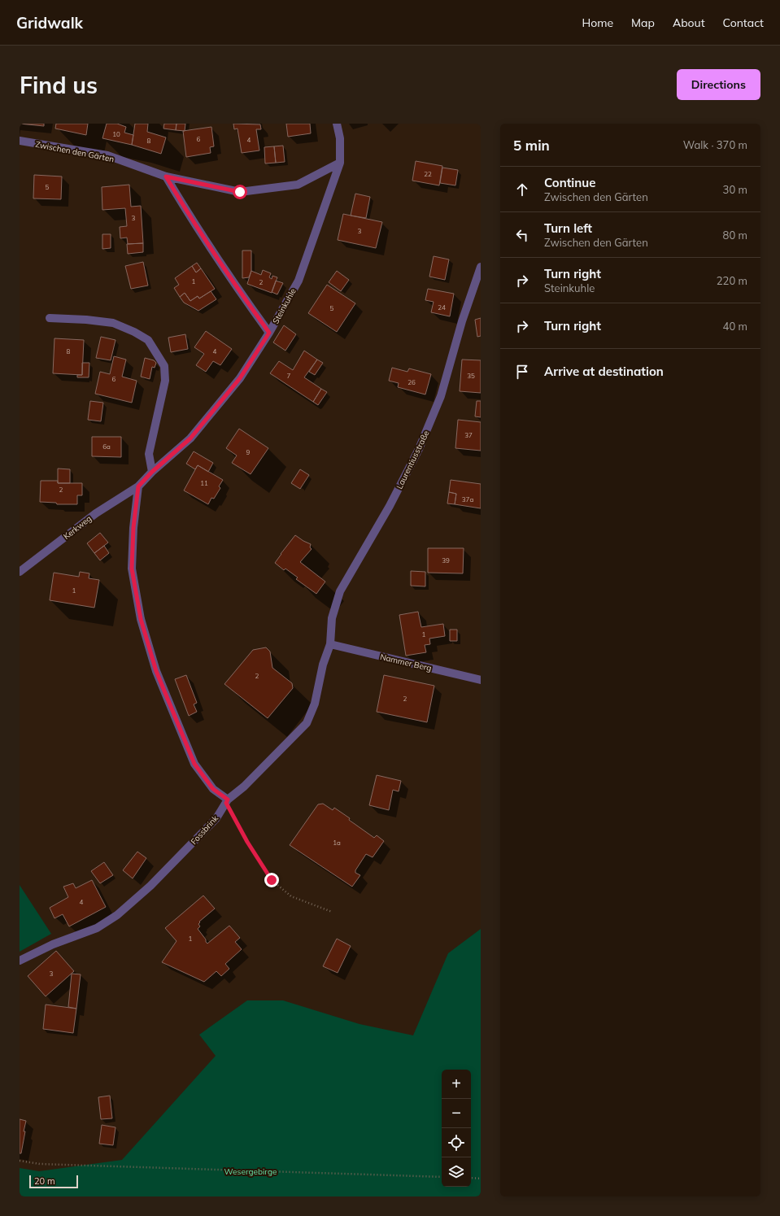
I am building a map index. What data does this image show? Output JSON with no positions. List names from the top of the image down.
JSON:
{
  "streets": {
    "street": [
      "Zwischen den Gärten",
      "Steinkuhle",
      "Laurentiusstraße",
      "Kerkweg",
      "Nammer Berg",
      "Fossbrink"
    ]
  },
  "crossings": [
    ["Zwischen den Gärten", "Steinkuhle"],
    ["Steinkuhle", "Kerkweg"],
    ["Laurentiusstraße", "Nammer Berg"],
    ["Laurentiusstraße", "Fossbrink"],
    ["Nammer Berg", "Fossbrink"]
  ],
  "parks": ["Wesergebirge"],
  "house_numbers": [
    "10",
    "6",
    "4",
    "8",
    "22",
    "5",
    "3",
    "3",
    "1",
    "2",
    "24",
    "5",
    "8",
    "4",
    "7",
    "35",
    "6",
    "26",
    "37",
    "6a",
    "9",
    "11",
    "2",
    "37a",
    "39",
    "1",
    "1",
    "2",
    "2",
    "1a",
    "4",
    "1",
    "3"
  ],
  "scale_bar": "20 m",
  "page": {
    "header": "Gridwalk",
    "nav": [
      "Home",
      "Map",
      "About",
      "Contact"
    ],
    "buttons": "Directions",
    "title": "Find us",
    "heading": ["5 min", "Walk · 370 m"],
    "list": [
      ["Continue", "Zwischen den Gärten", "30 m"],
      ["Turn left", "Zwischen den Gärten", "80 m"],
      ["Turn right", "Steinkuhle", "220 m"],
      ["Turn right", "40 m"],
      "Arrive at destination"
    ],
    "map_buttons": ["+", "−"],
    "scale": "20 m"
  }
}
